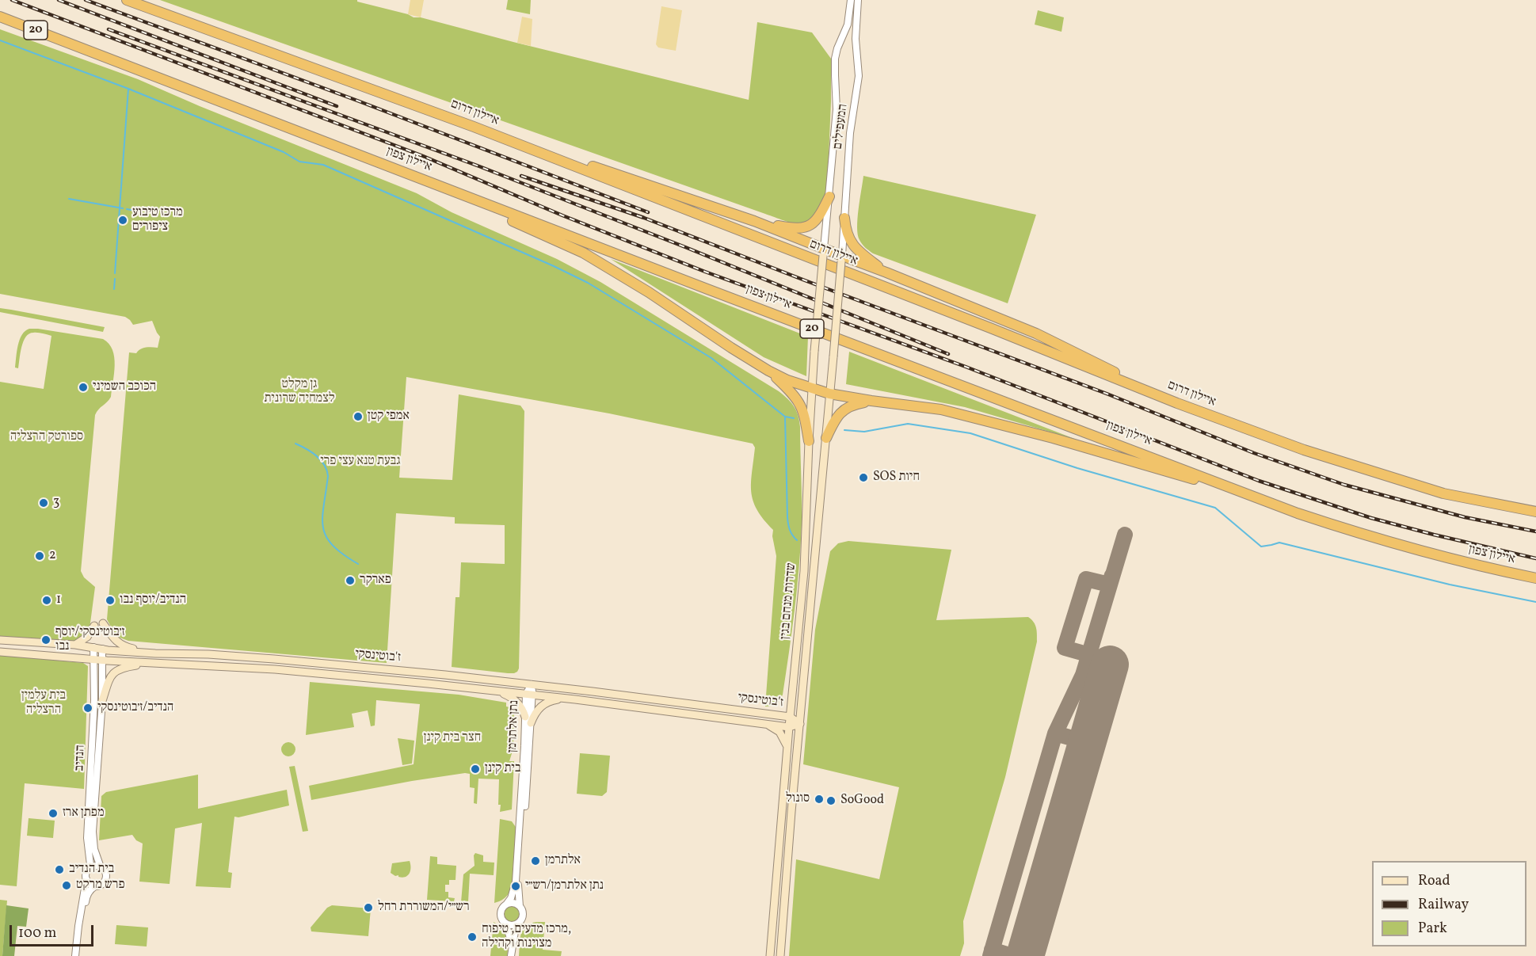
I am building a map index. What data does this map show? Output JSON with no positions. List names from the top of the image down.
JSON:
{
  "streets": {
    "highway": ["20", "איילון דרום", "איילון צפון"],
    "main road": ["שדרות מנחם בגין", "ז'בוטינסקי"],
    "street": ["המעפילים", "נתן אלתרמן", "הנדיב"]
  },
  "crossings": [
    ["המעפילים", "שדרות מנחם בגין"],
    ["שדרות מנחם בגין", "ז'בוטינסקי"],
    ["ז'בוטינסקי", "נתן אלתרמן"],
    ["ז'בוטינסקי", "הנדיב"]
  ],
  "parks": [
    "גן מקלט לצמחיה שרונית",
    "ספורטק הרצליה",
    "גבעת טנא עצי פרי",
    "בית עלמין הרצליה",
    "חצר בית קינן"
  ],
  "places": [
    "מרכז טיבוע ציפורים",
    "הכוכב השמיני",
    "אמפי קטן",
    "SOS חיות",
    "3",
    "2",
    "פארקר",
    "1",
    "הנדיב/יוסף נבו",
    "ז׳בוטינסקי/יוסף נבו",
    "הנדיב/ז׳בוטינסקי",
    "בית קינן",
    "סונול",
    "SoGood",
    "מפתן ארז",
    "אלתרמן",
    "בית הנדיב",
    "פרש מרקט",
    "נתן אלתרמן/רש״י",
    "רש״י/המשוררת רחל",
    "מרכז מדעים, טיפוח, מצוינות וקהילה"
  ],
  "legend": ["Road", "Railway", "Park"],
  "scale_bar": "100 m"
}
